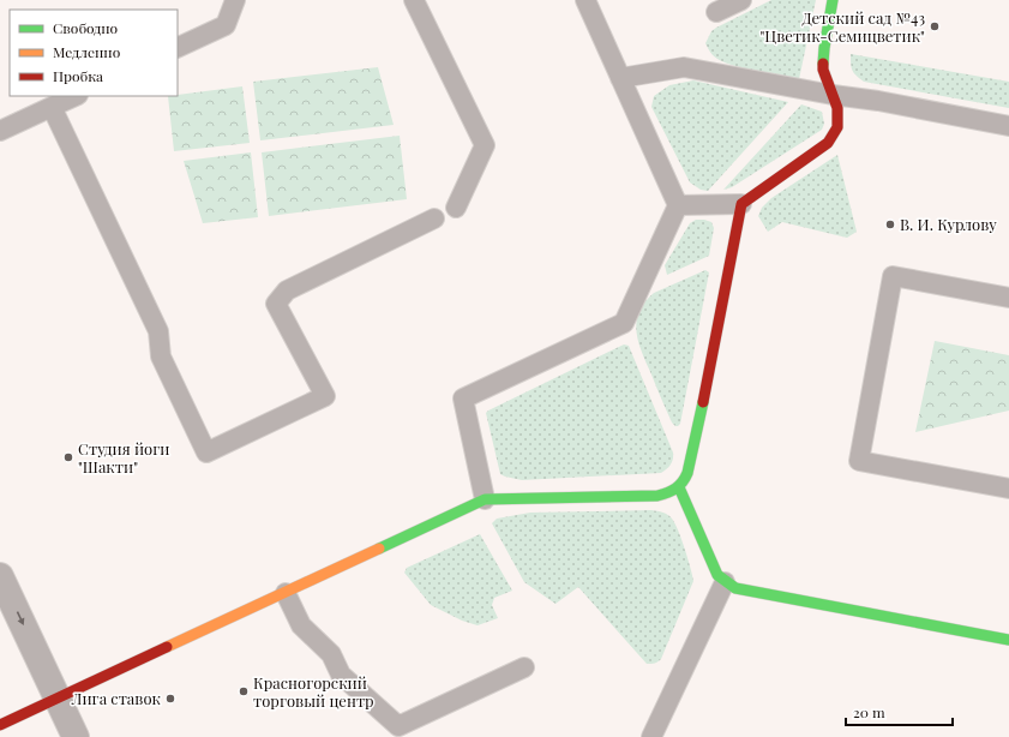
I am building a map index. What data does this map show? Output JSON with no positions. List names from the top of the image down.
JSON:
{
  "places": [
    "Детский сад №43 \"Цветик-Семицветик\"",
    "В. И. Курлову",
    "Студия йоги \"Шакти\"",
    "Красногорский торговый центр",
    "Лига ставок"
  ],
  "legend": ["Свободно", "Медленно", "Пробка"],
  "scale_bar": "20 m"
}
